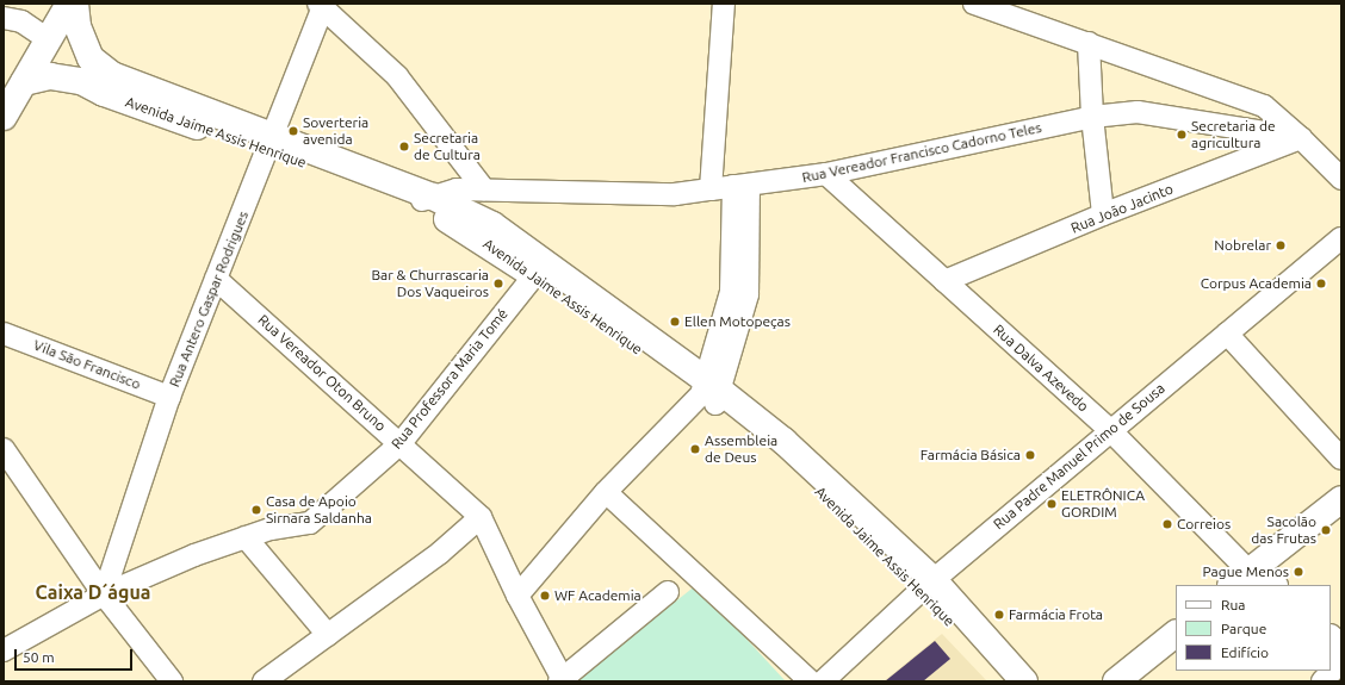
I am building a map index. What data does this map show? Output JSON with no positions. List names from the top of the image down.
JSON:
{
  "streets": {
    "main road": ["Avenida Jaime Assis Henrique"],
    "street": [
      "Rua Vereador Francisco Cadorno Teles",
      "Rua João Jacinto",
      "Rua Antero Gaspar Rodrigues",
      "Vila São Francisco",
      "Rua Dalva Azevedo",
      "Rua Vereador Oton Bruno",
      "Rua Professora Maria Tomé",
      "Rua Padre Manuel Primo de Sousa"
    ]
  },
  "crossings": [
    ["Avenida Jaime Assis Henrique", "Rua Vereador Francisco Cadorno Teles"],
    ["Avenida Jaime Assis Henrique", "Rua Antero Gaspar Rodrigues"],
    ["Avenida Jaime Assis Henrique", "Rua Professora Maria Tomé"],
    ["Avenida Jaime Assis Henrique", "Rua Padre Manuel Primo de Sousa"],
    ["Rua Vereador Francisco Cadorno Teles", "Rua João Jacinto"],
    ["Rua Vereador Francisco Cadorno Teles", "Rua Dalva Azevedo"],
    ["Rua João Jacinto", "Rua Dalva Azevedo"],
    ["Rua Antero Gaspar Rodrigues", "Vila São Francisco"],
    ["Rua Antero Gaspar Rodrigues", "Rua Vereador Oton Bruno"],
    ["Rua Antero Gaspar Rodrigues", "Rua Professora Maria Tomé"],
    ["Rua Dalva Azevedo", "Rua Padre Manuel Primo de Sousa"],
    ["Rua Vereador Oton Bruno", "Rua Professora Maria Tomé"]
  ],
  "districts": ["Caixa D´água"],
  "places": [
    "Soverteria avenida",
    "Secretaria de agricultura",
    "Secretaria de Cultura",
    "Nobrelar",
    "Bar & Churrascaria Dos Vaqueiros",
    "Corpus Academia",
    "Ellen Motopeças",
    "Assembleia de Deus",
    "Farmácia Básica",
    "ELETRÔNICA GORDIM",
    "Casa de Apoio Sirnara Saldanha",
    "Correios",
    "Sacolão das Frutas",
    "Pague Menos",
    "WF Academia",
    "Farmácia Frota"
  ],
  "legend": ["Rua", "Parque", "Edifício"],
  "scale_bar": "50 m"
}
